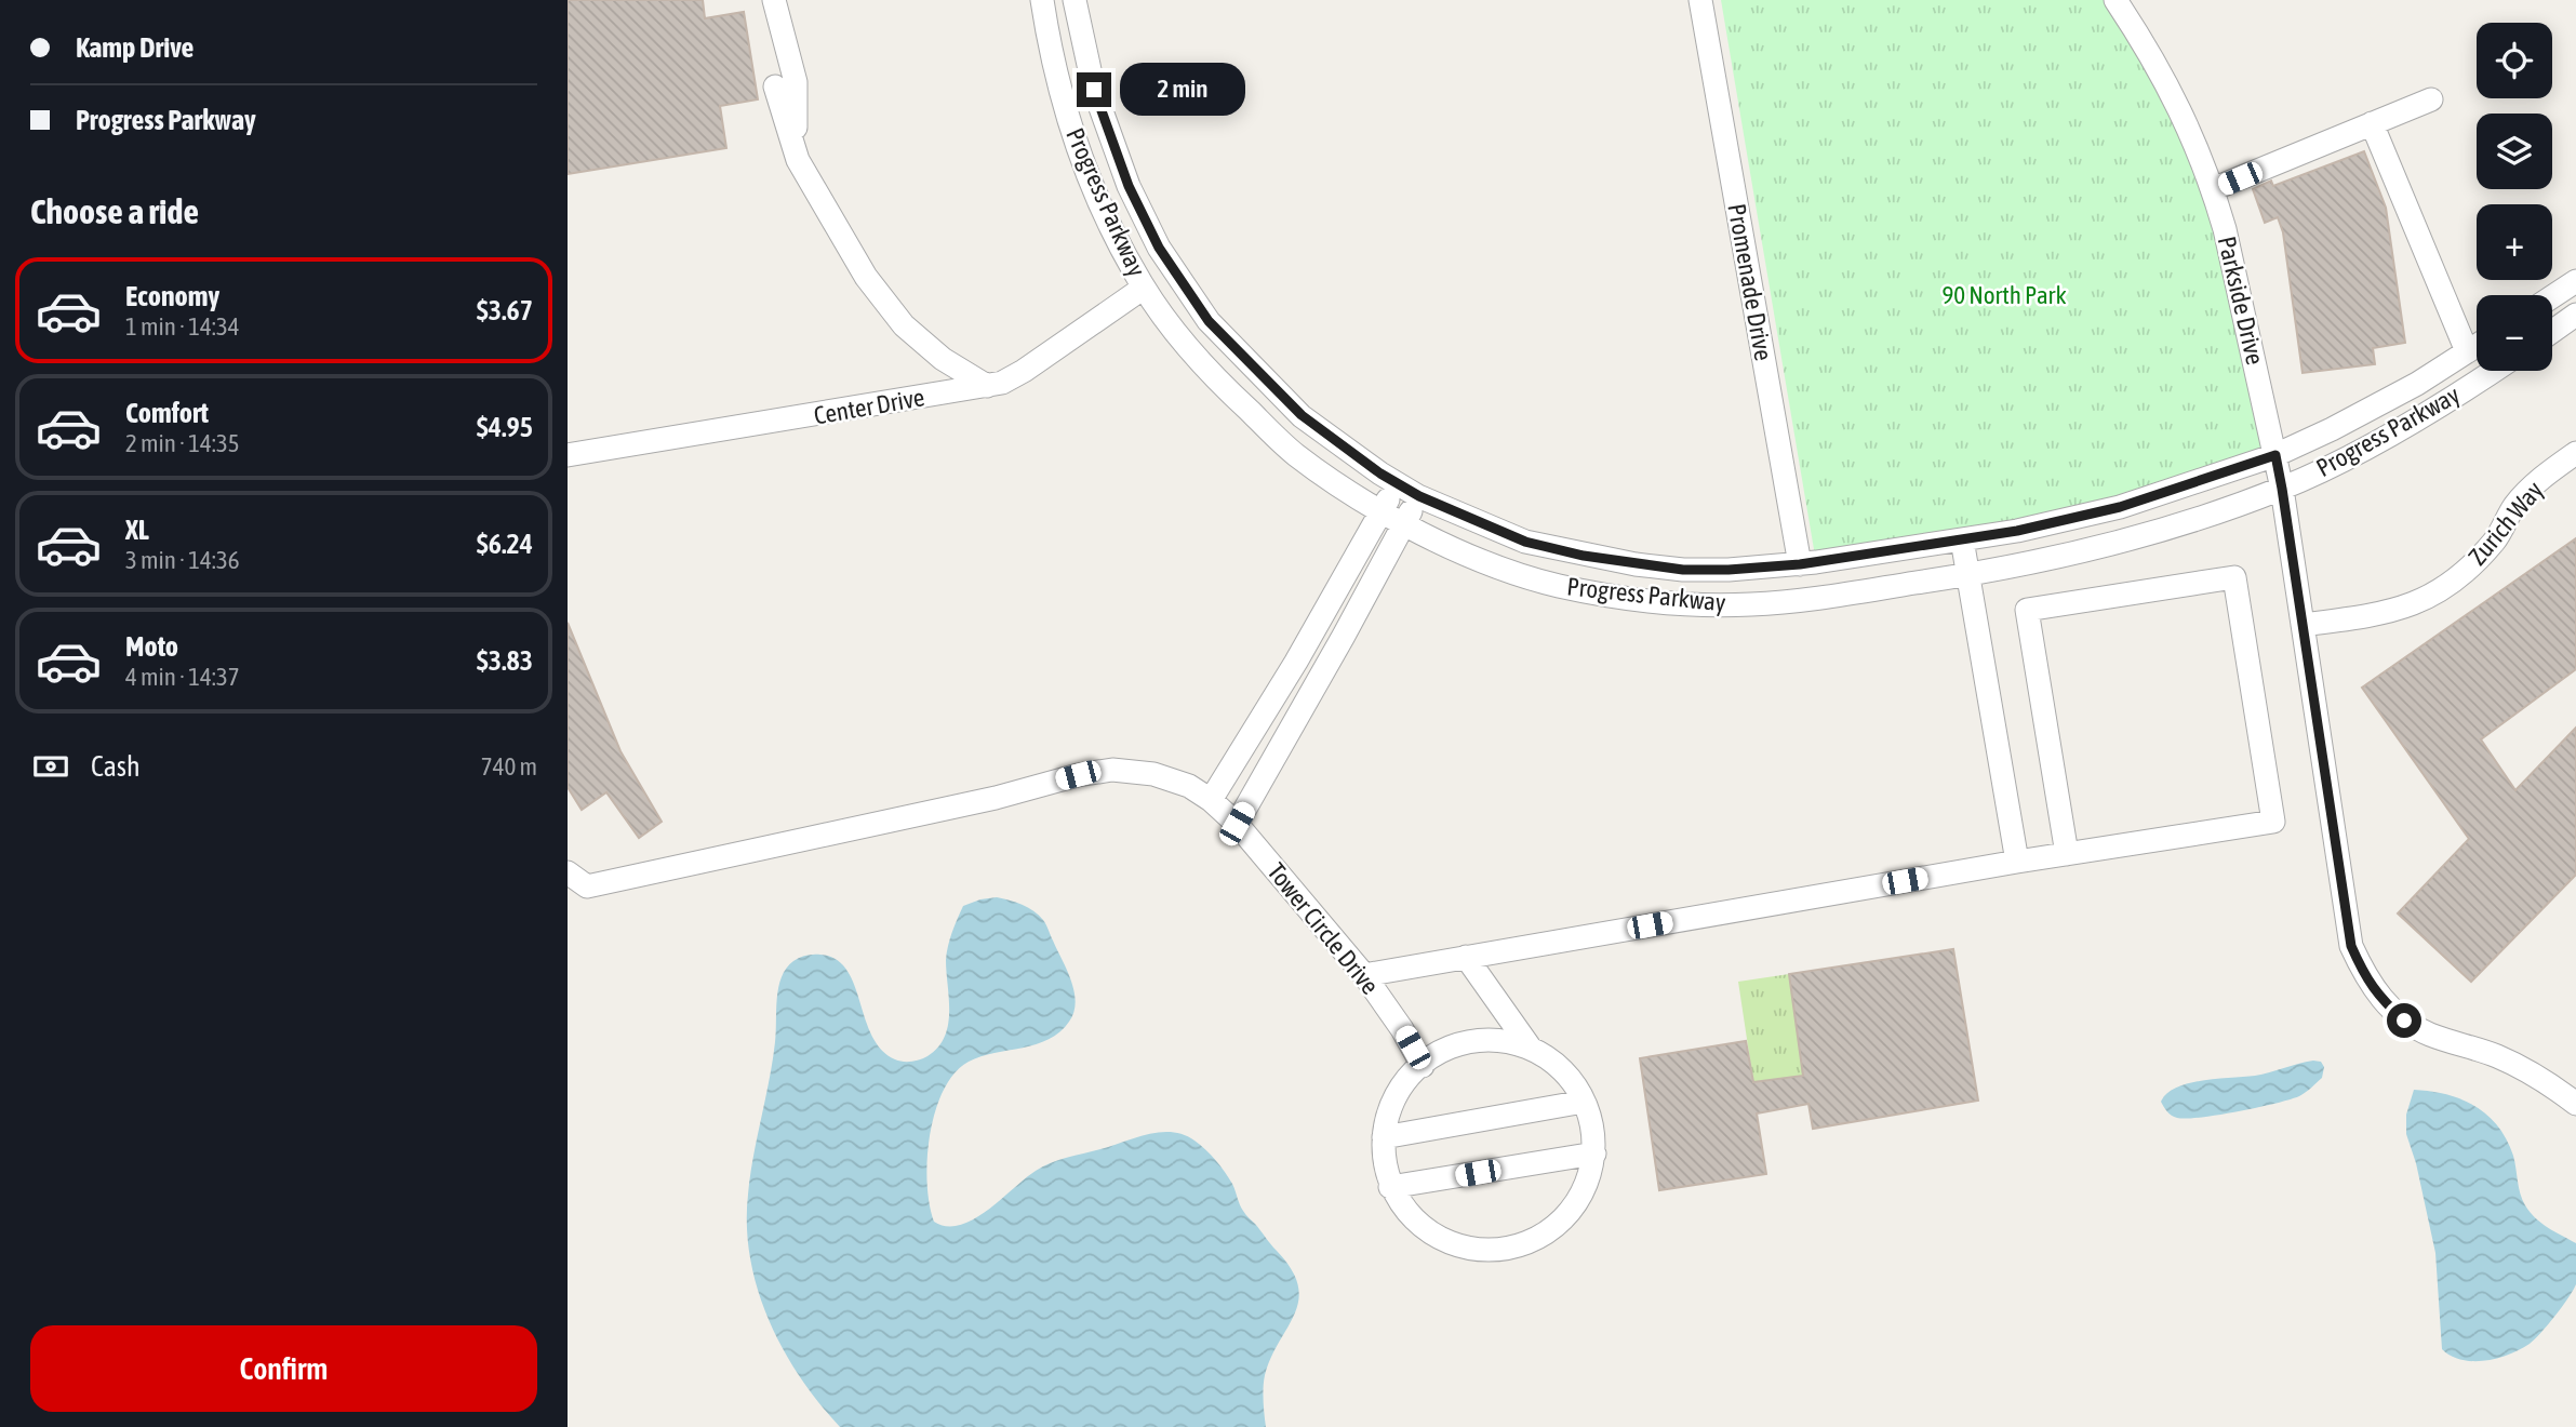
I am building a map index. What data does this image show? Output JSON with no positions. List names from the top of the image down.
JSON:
{
  "streets": {
    "street": [
      "Progress Parkway",
      "Promenade Drive",
      "Parkside Drive",
      "Center Drive",
      "Zurich Way",
      "Tower Circle Drive"
    ]
  },
  "crossings": [
    ["Progress Parkway", "Promenade Drive"],
    ["Progress Parkway", "Parkside Drive"],
    ["Progress Parkway", "Center Drive"],
    ["Parkside Drive", "Zurich Way"]
  ],
  "parks": ["90 North Park"],
  "page": {
    "banner": ["Kamp Drive", "Progress Parkway"],
    "map_buttons": ["+", "−"],
    "bubble": "2 min",
    "heading": "Choose a ride",
    "list": [
      {
        "name": "Economy",
        "note": "1 min · 14:34",
        "value": "$3.67"
      },
      {
        "name": "Comfort",
        "note": "2 min · 14:35",
        "value": "$4.95"
      },
      {
        "name": "XL",
        "note": "3 min · 14:36",
        "value": "$6.24"
      },
      {
        "name": "Moto",
        "note": "4 min · 14:37",
        "value": "$3.83"
      }
    ],
    "pay": ["Cash", "740 m"],
    "buttons": "Confirm"
  }
}
